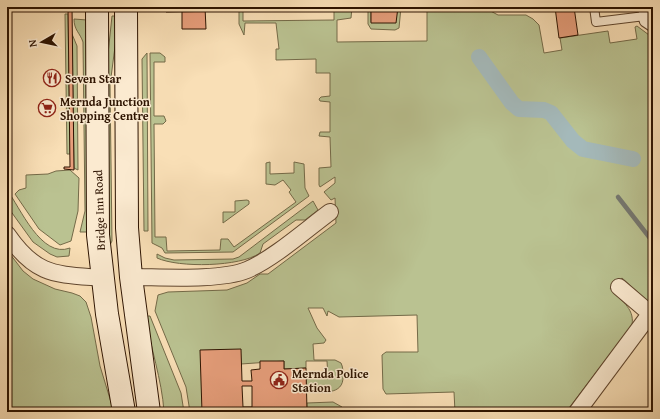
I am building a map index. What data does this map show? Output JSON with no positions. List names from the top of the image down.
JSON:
{
  "streets": {
    "main road": ["Bridge Inn Road"]
  },
  "places": {
    "restaurant": ["Seven Star"],
    "supermarket": ["Mernda Junction Shopping Centre"],
    "public building": ["Mernda Police Station"]
  },
  "north": "left"
}
